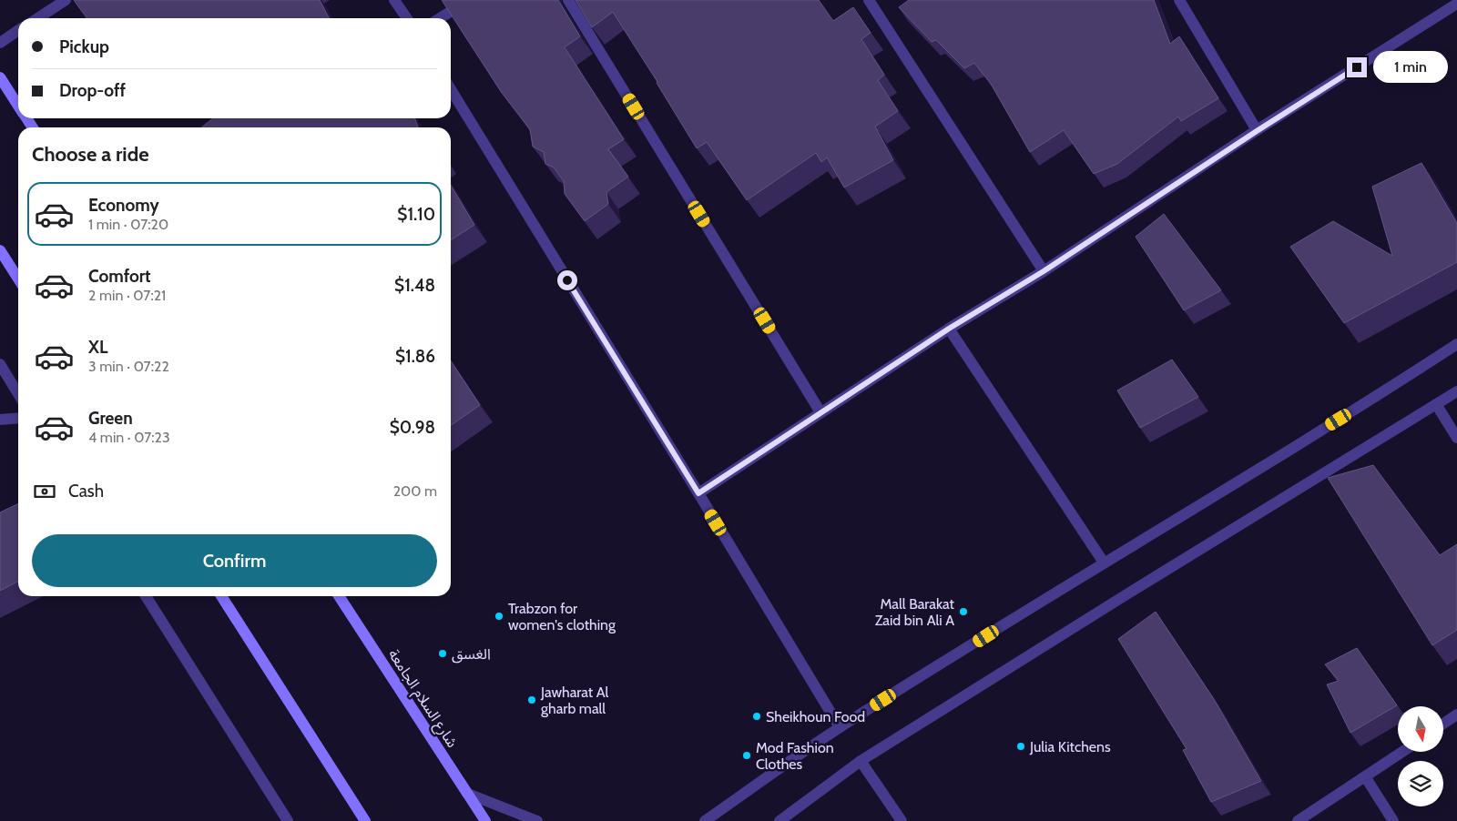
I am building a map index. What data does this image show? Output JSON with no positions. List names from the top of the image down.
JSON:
{
  "streets": {
    "main road": ["شارع السلام الجامعة"]
  },
  "places": [
    "Mall Barakat Zaid bin Ali A",
    "Trabzon for women's clothing",
    "الغسق",
    "Jawharat Al gharb mall",
    "Sheikhoun Food",
    "Julia Kitchens",
    "Mod Fashion Clothes"
  ],
  "north": "bottom",
  "page": {
    "banner": ["Pickup", "Drop-off"],
    "bubble": "1 min",
    "heading": "Choose a ride",
    "list": [
      {
        "name": "Economy",
        "note": "1 min · 07:20",
        "value": "$1.10"
      },
      {
        "name": "Comfort",
        "note": "2 min · 07:21",
        "value": "$1.48"
      },
      {
        "name": "XL",
        "note": "3 min · 07:22",
        "value": "$1.86"
      },
      {
        "name": "Green",
        "note": "4 min · 07:23",
        "value": "$0.98"
      }
    ],
    "pay": ["Cash", "200 m"],
    "buttons": "Confirm"
  }
}
